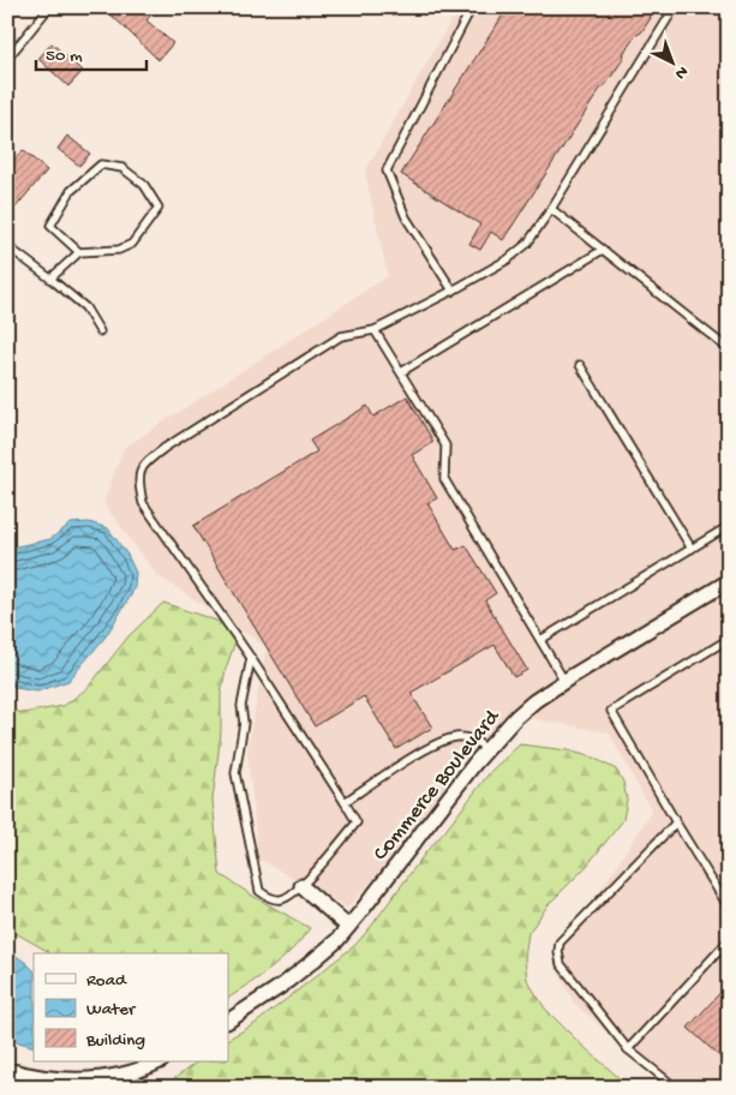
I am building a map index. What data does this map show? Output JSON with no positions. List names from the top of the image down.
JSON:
{
  "streets": {
    "street": ["Commerce Boulevard"]
  },
  "legend": ["Road", "Water", "Building"],
  "scale_bar": "50 m",
  "north": "bottom right"
}
